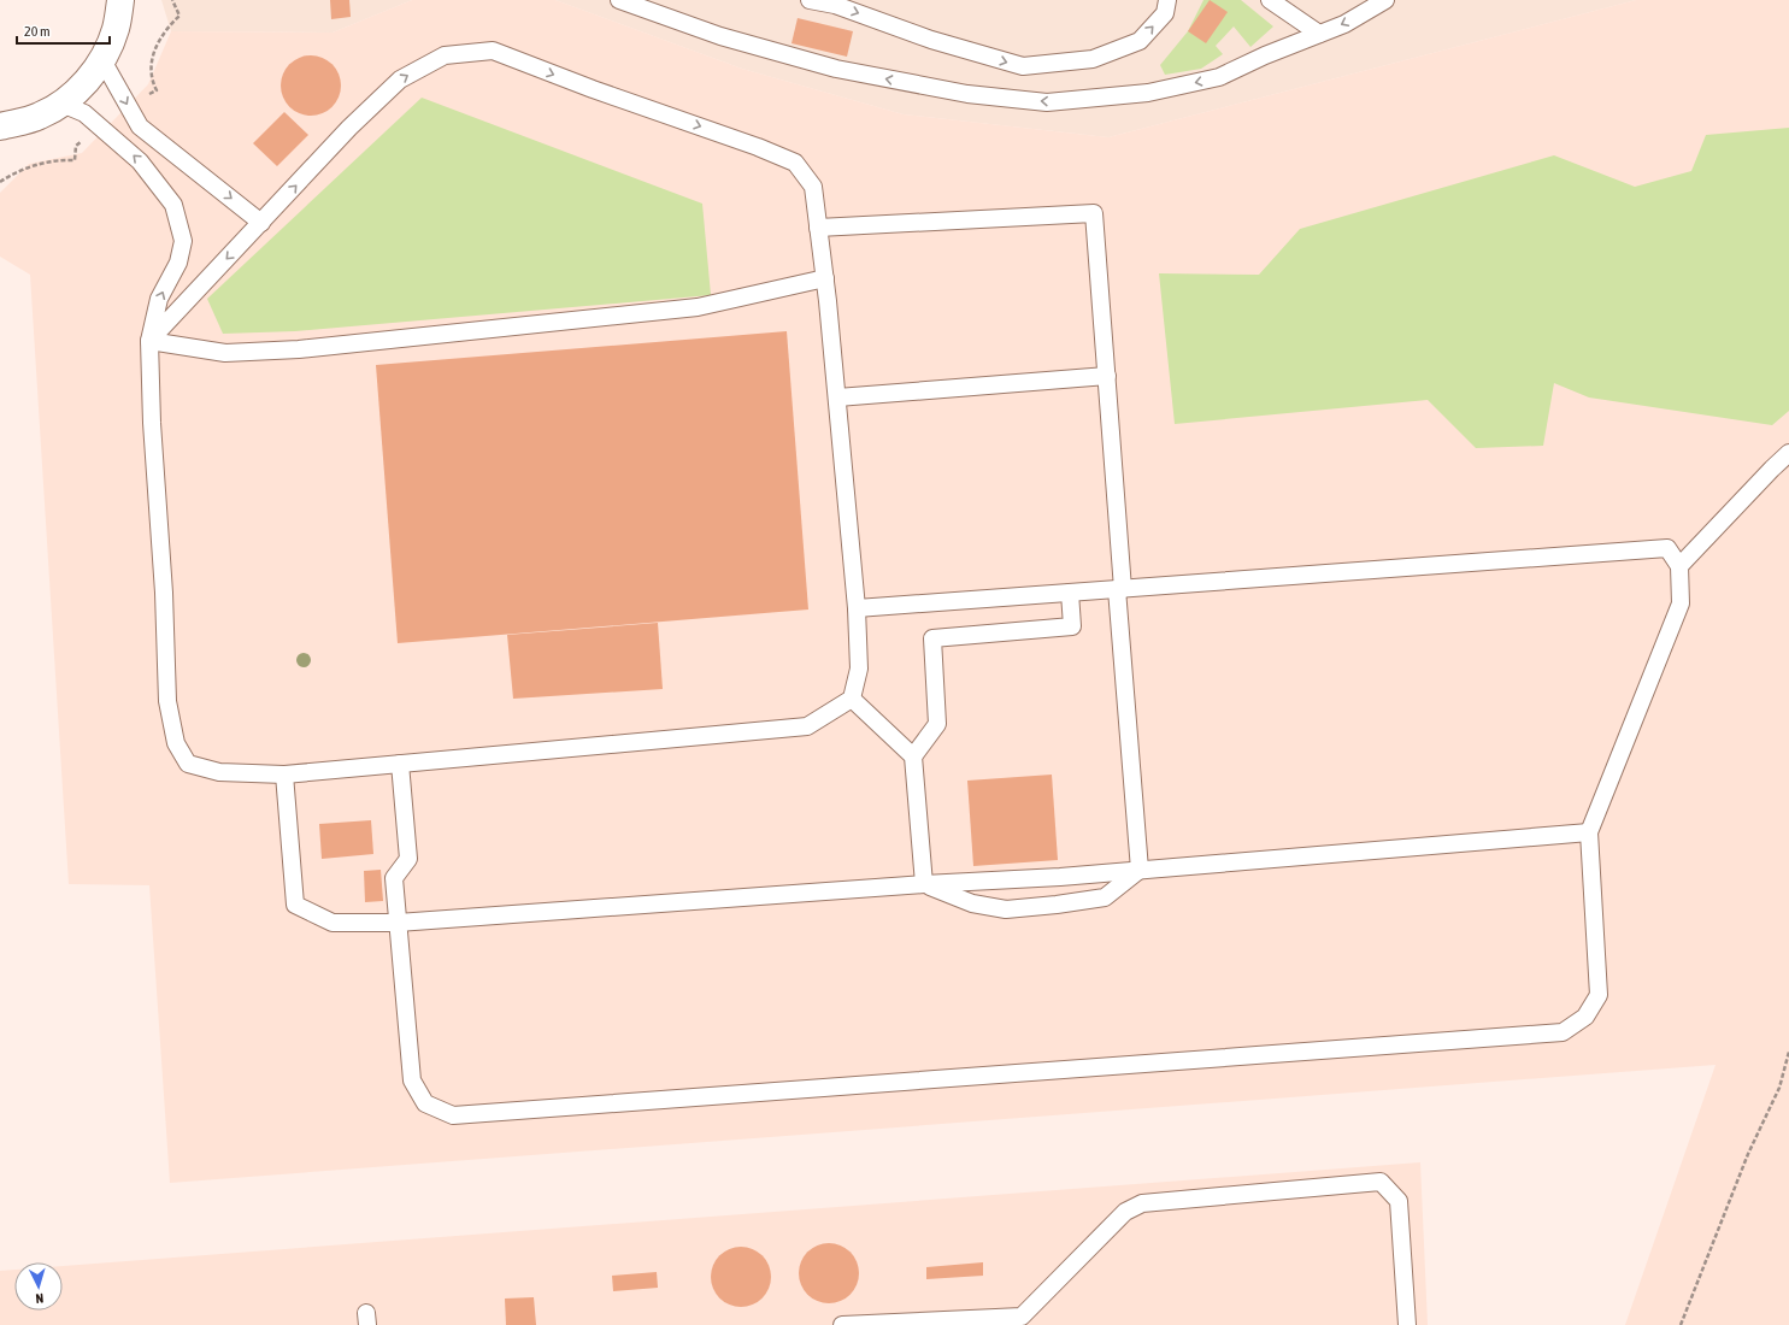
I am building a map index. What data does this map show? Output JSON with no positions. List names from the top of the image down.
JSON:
{
  "scale_bar": "20 m",
  "north": "bottom"
}
